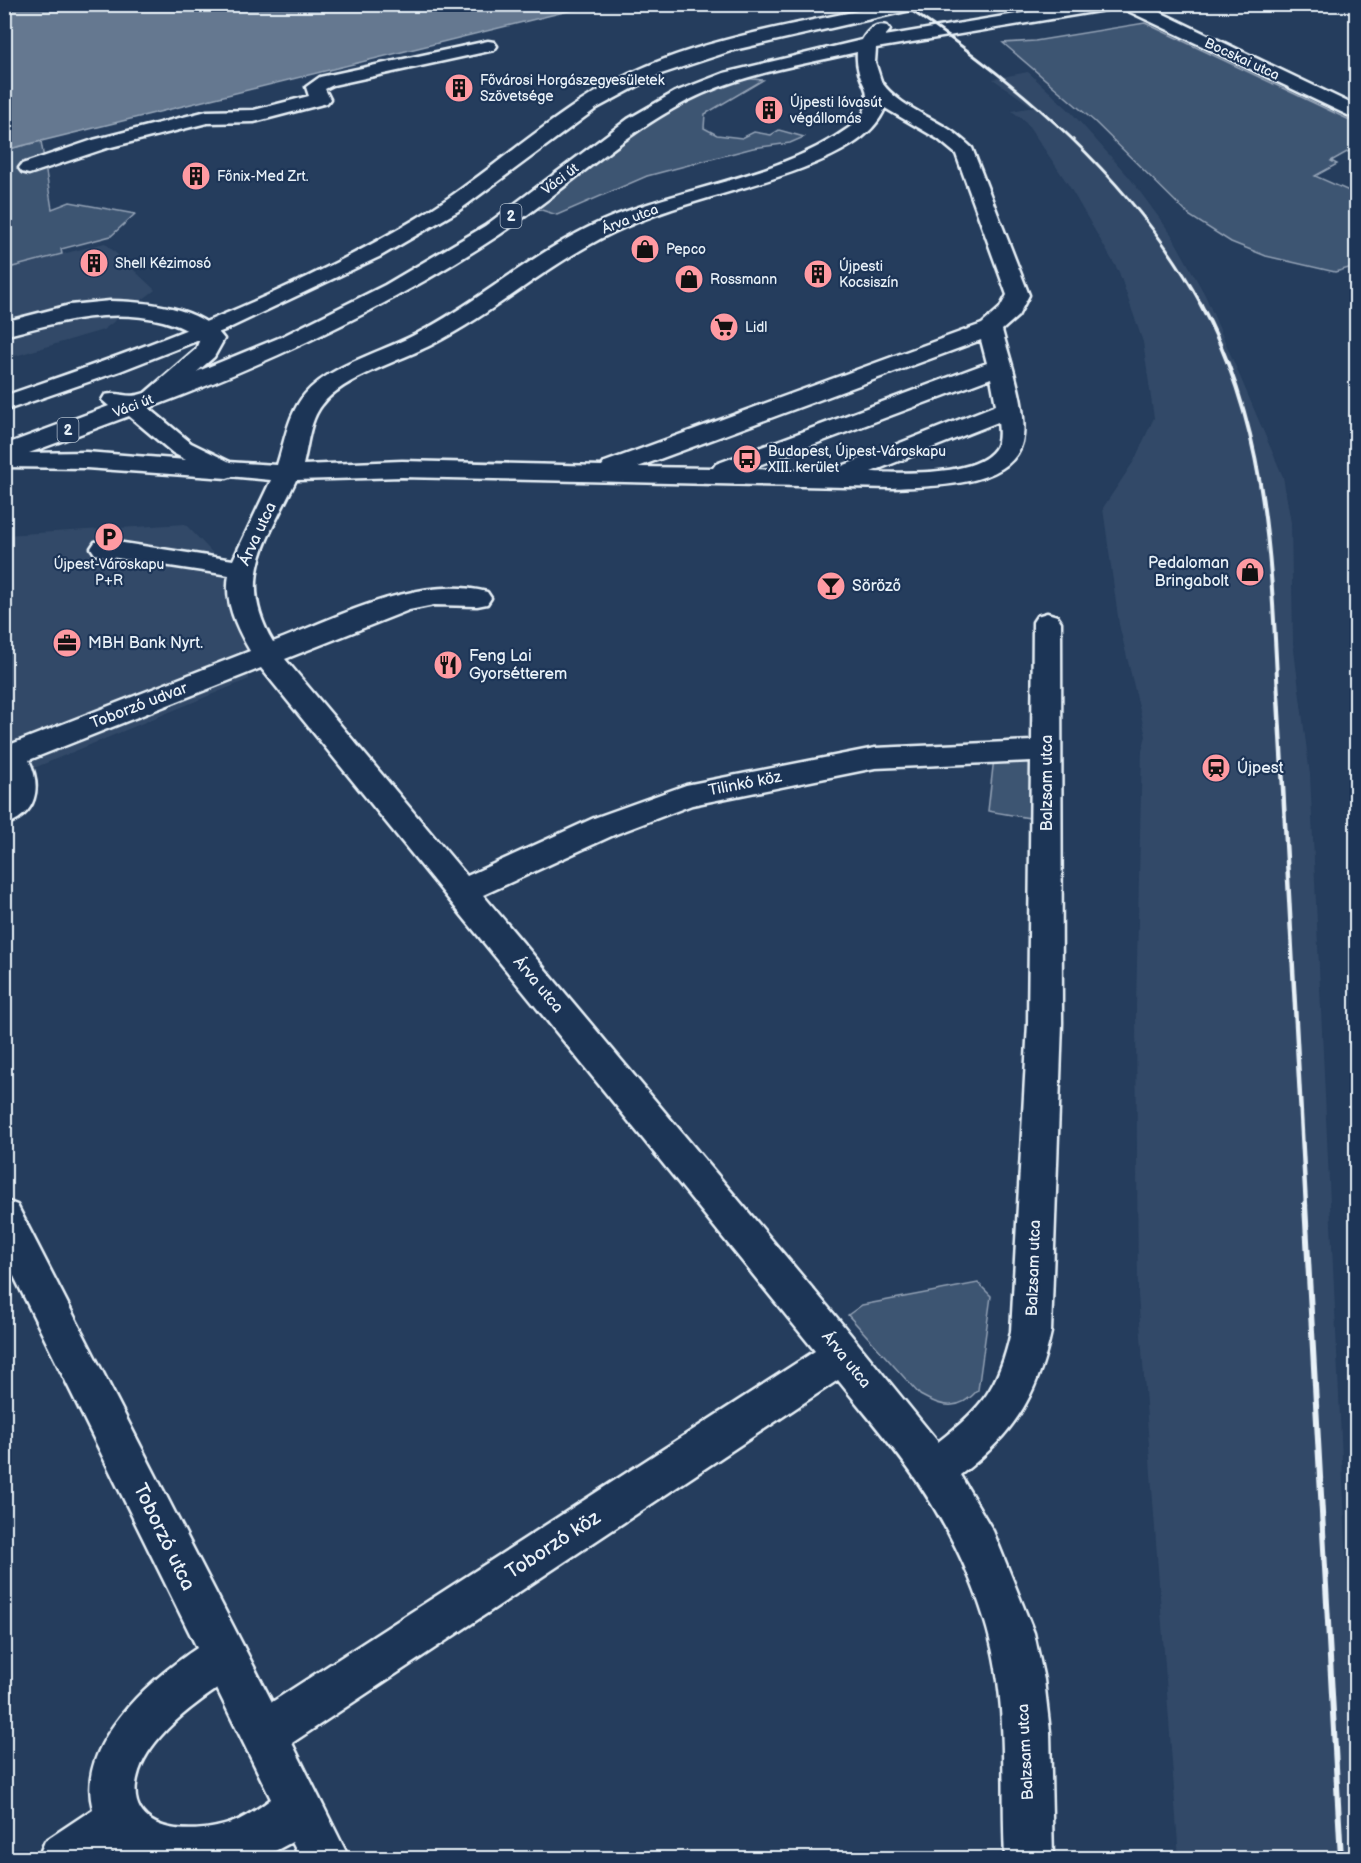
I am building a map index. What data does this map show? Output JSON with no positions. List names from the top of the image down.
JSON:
{
  "streets": {
    "street": [
      "Bocskai utca",
      "Váci út",
      "2",
      "Árva utca",
      "Toborzó udvar",
      "Balzsam utca",
      "Tilinkó köz",
      "Toborzó utca",
      "Toborzó köz"
    ]
  },
  "crossings": [
    ["Árva utca", "Toborzó udvar"],
    ["Árva utca", "Balzsam utca"],
    ["Árva utca", "Tilinkó köz"],
    ["Árva utca", "Toborzó köz"],
    ["Balzsam utca", "Tilinkó köz"],
    ["Toborzó utca", "Toborzó köz"]
  ],
  "places": {
    "building": [
      "Fővárosi Horgászegyesületek Szövetsége",
      "Újpesti lóvasút végállomás",
      "Főnix-Med Zrt.",
      "Shell Kézimosó",
      "Újpesti Kocsiszín"
    ],
    "shop": ["Pepco", "Rossmann", "Pedaloman Bringabolt"],
    "supermarket": ["Lidl"],
    "bus stop": ["Budapest, Újpest-Városkapu XIII. kerület"],
    "parking": ["Újpest-Városkapu P+R"],
    "bar": ["Söröző"],
    "office": ["MBH Bank Nyrt."],
    "restaurant": ["Feng Lai Gyorsétterem"],
    "station": ["Újpest"]
  }
}
